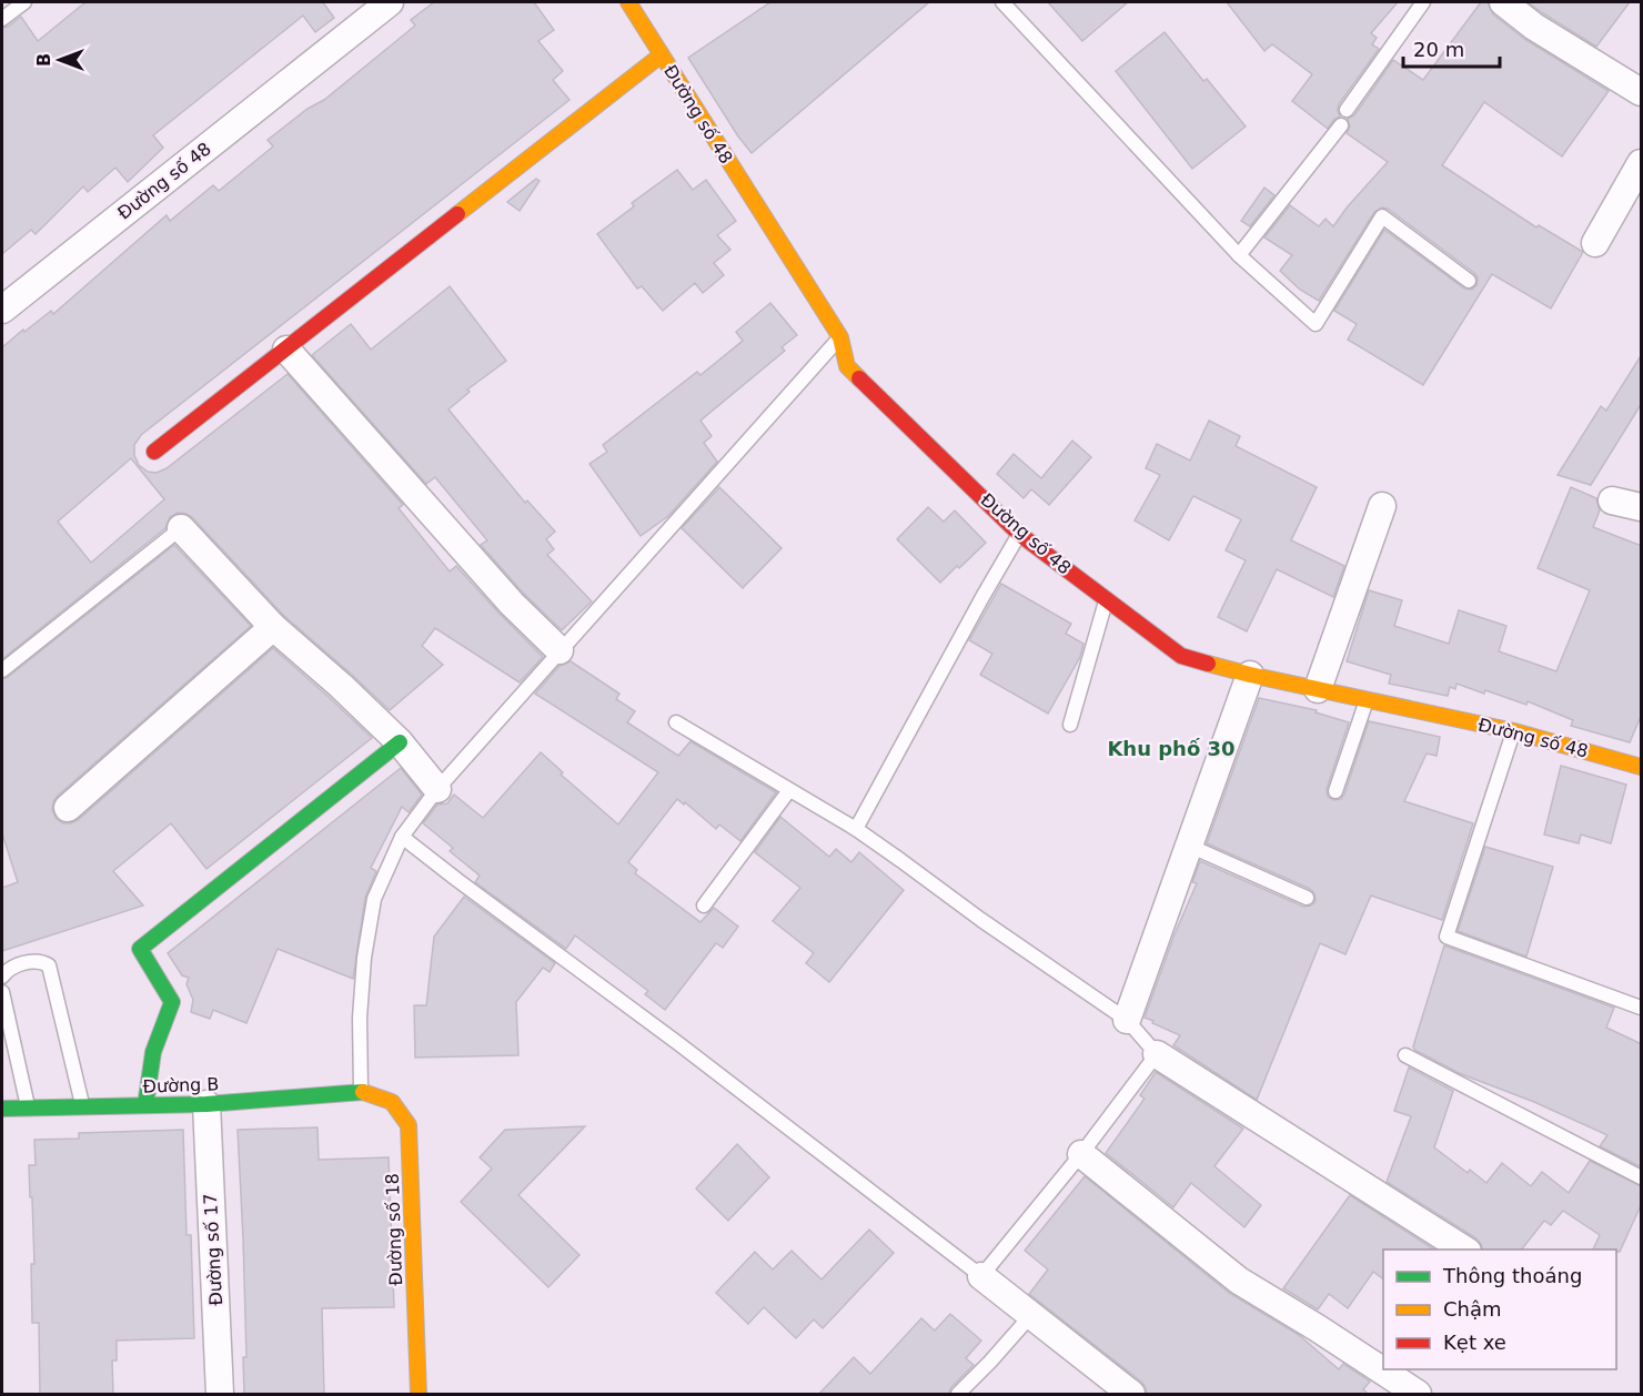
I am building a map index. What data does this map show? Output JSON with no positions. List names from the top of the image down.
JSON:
{
  "streets": {
    "street": [
      "Đường số 48",
      "Đường B",
      "Đường số 18",
      "Đường số 17"
    ]
  },
  "crossings": [
    ["Đường B", "Đường số 18"],
    ["Đường B", "Đường số 17"]
  ],
  "districts": ["Khu phố 30"],
  "legend": ["Thông thoáng", "Chậm", "Kẹt xe"],
  "scale_bar": "20 m",
  "north": "left"
}
